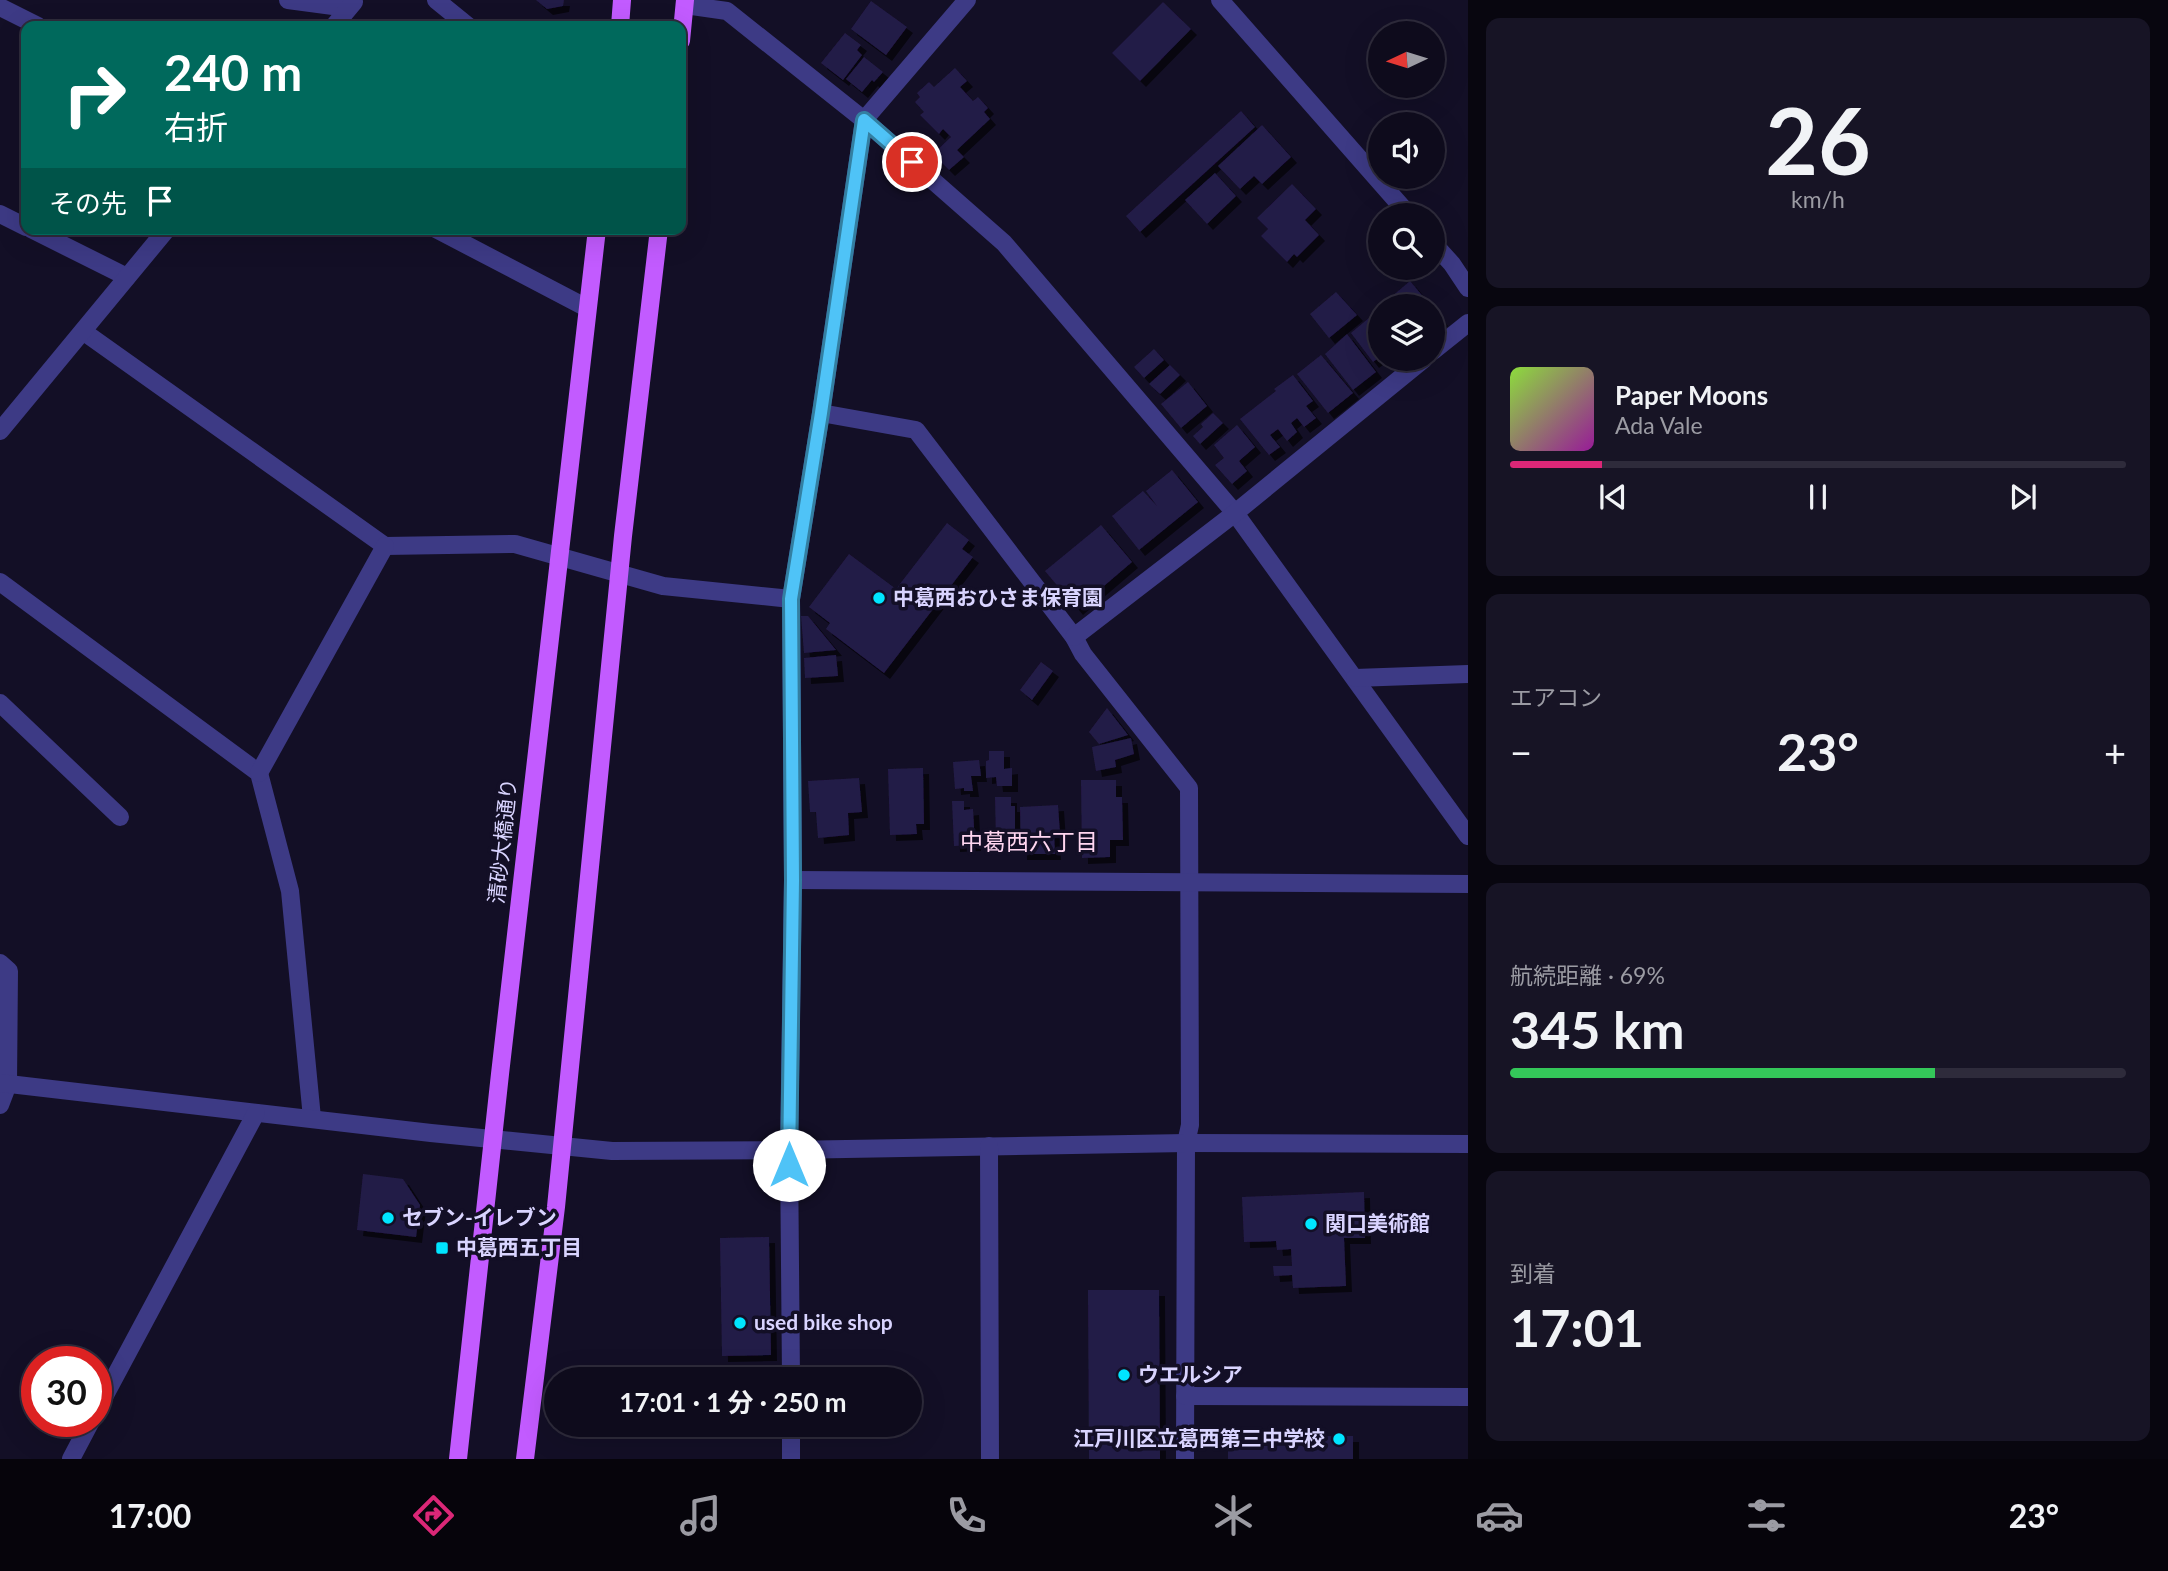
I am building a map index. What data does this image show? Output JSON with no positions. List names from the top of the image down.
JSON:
{
  "streets": {
    "main road": ["清砂大橋通り"]
  },
  "districts": ["中葛西六丁目"],
  "places": {
    "other": [
      "中葛西おひさま保育園",
      "セブン-イレブン",
      "関口美術館",
      "used bike shop",
      "ウエルシア",
      "江戸川区立葛西第三中学校"
    ],
    "transit": ["中葛西五丁目"]
  },
  "north": "left",
  "page": {
    "tile": [
      ["26", "km/h"],
      "エアコン",
      ["航続距離 · 69%", "345 km"],
      ["到着", "17:01"]
    ],
    "turn": ["240 m", "右折"],
    "then": "その先",
    "song": ["Paper Moons", "Ada Vale"],
    "heat": ["−", "23°", "+"],
    "limit": "30",
    "trip": "17:01 · 1 分 · 250 m",
    "tabs": ["17:00", "23°"]
  }
}
